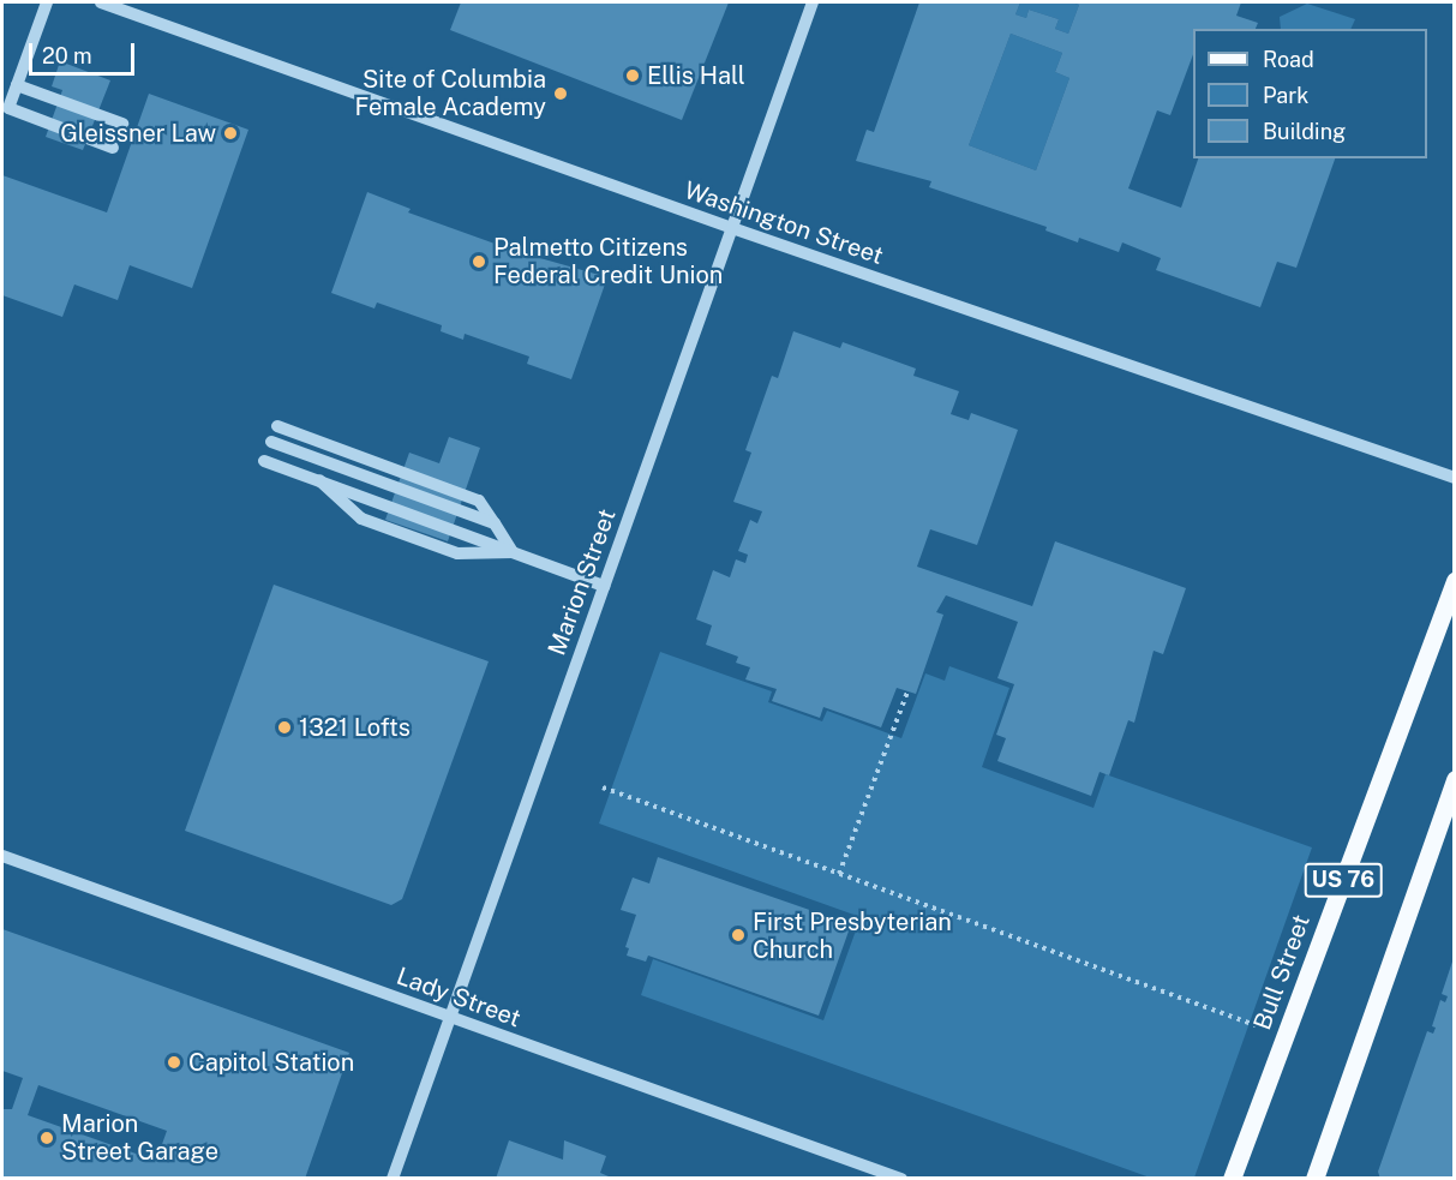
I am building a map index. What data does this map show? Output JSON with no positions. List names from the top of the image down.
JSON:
{
  "streets": {
    "main road": ["US 76", "Bull Street"],
    "street": ["Washington Street", "Marion Street", "Lady Street"]
  },
  "crossings": [
    ["Washington Street", "Marion Street"],
    ["Marion Street", "Lady Street"]
  ],
  "places": [
    "Ellis Hall",
    "Site of Columbia Female Academy",
    "Gleissner Law",
    "Palmetto Citizens Federal Credit Union",
    "1321 Lofts",
    "First Presbyterian Church",
    "Capitol Station",
    "Marion Street Garage"
  ],
  "legend": ["Road", "Park", "Building"],
  "scale_bar": "20 m"
}
